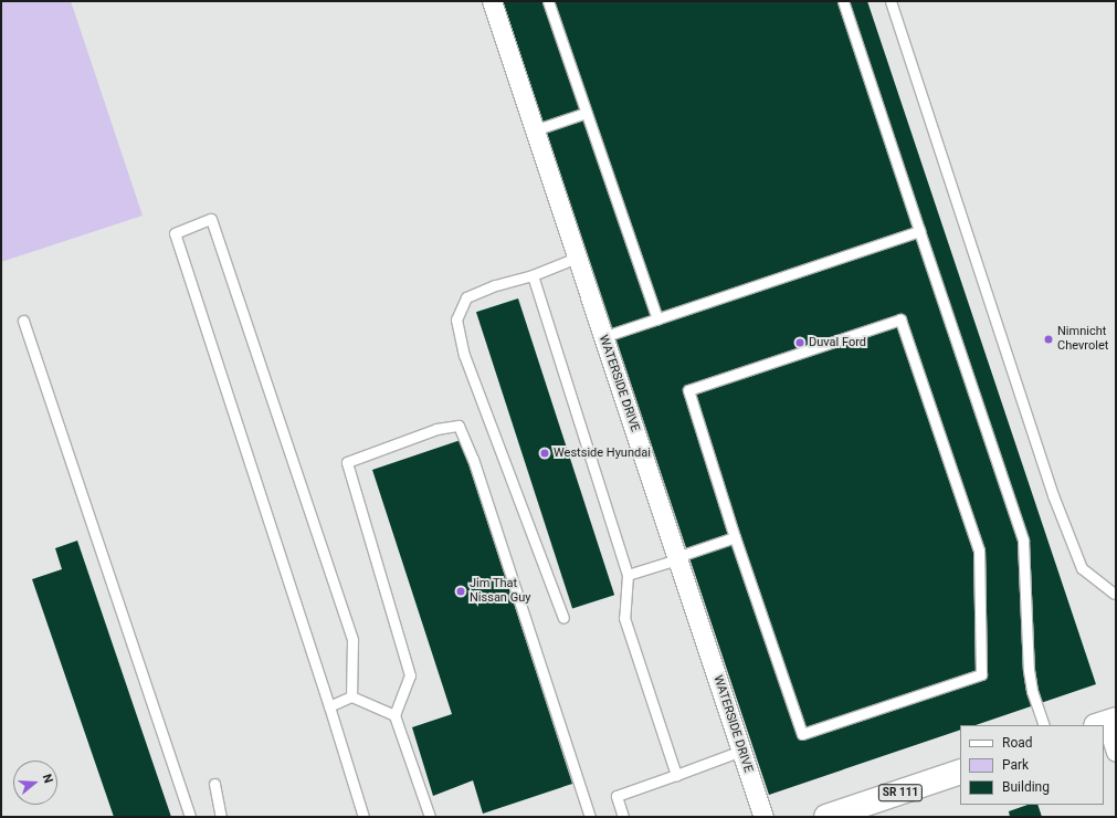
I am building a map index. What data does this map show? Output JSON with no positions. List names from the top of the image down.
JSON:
{
  "streets": {
    "main road": ["SR 111"],
    "street": ["WATERSIDE DRIVE"]
  },
  "places": [
    "Nimnicht Chevrolet",
    "Duval Ford",
    "Westside Hyundai",
    "Jim That Nissan Guy"
  ],
  "legend": ["Road", "Park", "Building"],
  "north": "right"
}
